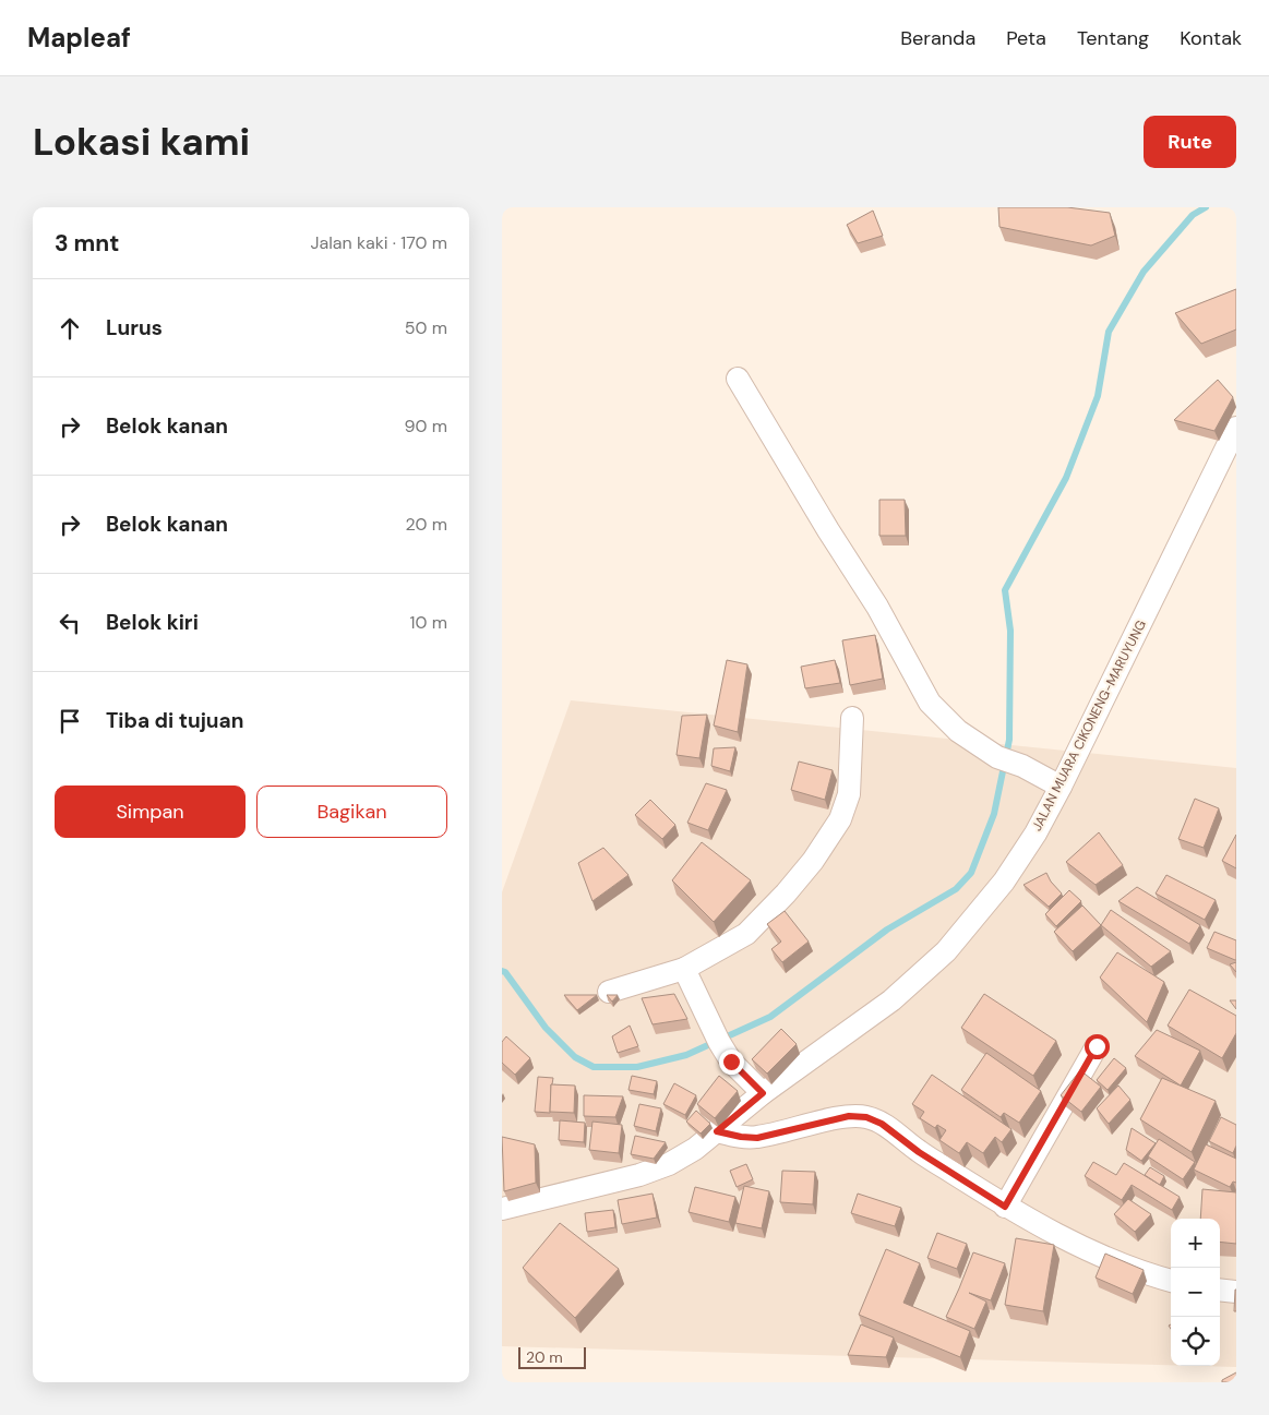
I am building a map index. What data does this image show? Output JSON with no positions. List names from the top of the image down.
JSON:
{
  "streets": {
    "street": ["JALAN MUARA CIKONENG-MARUYUNG"]
  },
  "scale_bar": "20 m",
  "page": {
    "header": "Mapleaf",
    "nav": [
      "Beranda",
      "Peta",
      "Tentang",
      "Kontak"
    ],
    "buttons": [
      "Rute",
      ["Simpan", "Bagikan"]
    ],
    "title": "Lokasi kami",
    "heading": ["3 mnt", "Jalan kaki · 170 m"],
    "list": [
      ["Lurus", "50 m"],
      ["Belok kanan", "90 m"],
      ["Belok kanan", "20 m"],
      ["Belok kiri", "10 m"],
      "Tiba di tujuan"
    ],
    "map_buttons": ["+", "−"],
    "scale": "20 m"
  }
}
